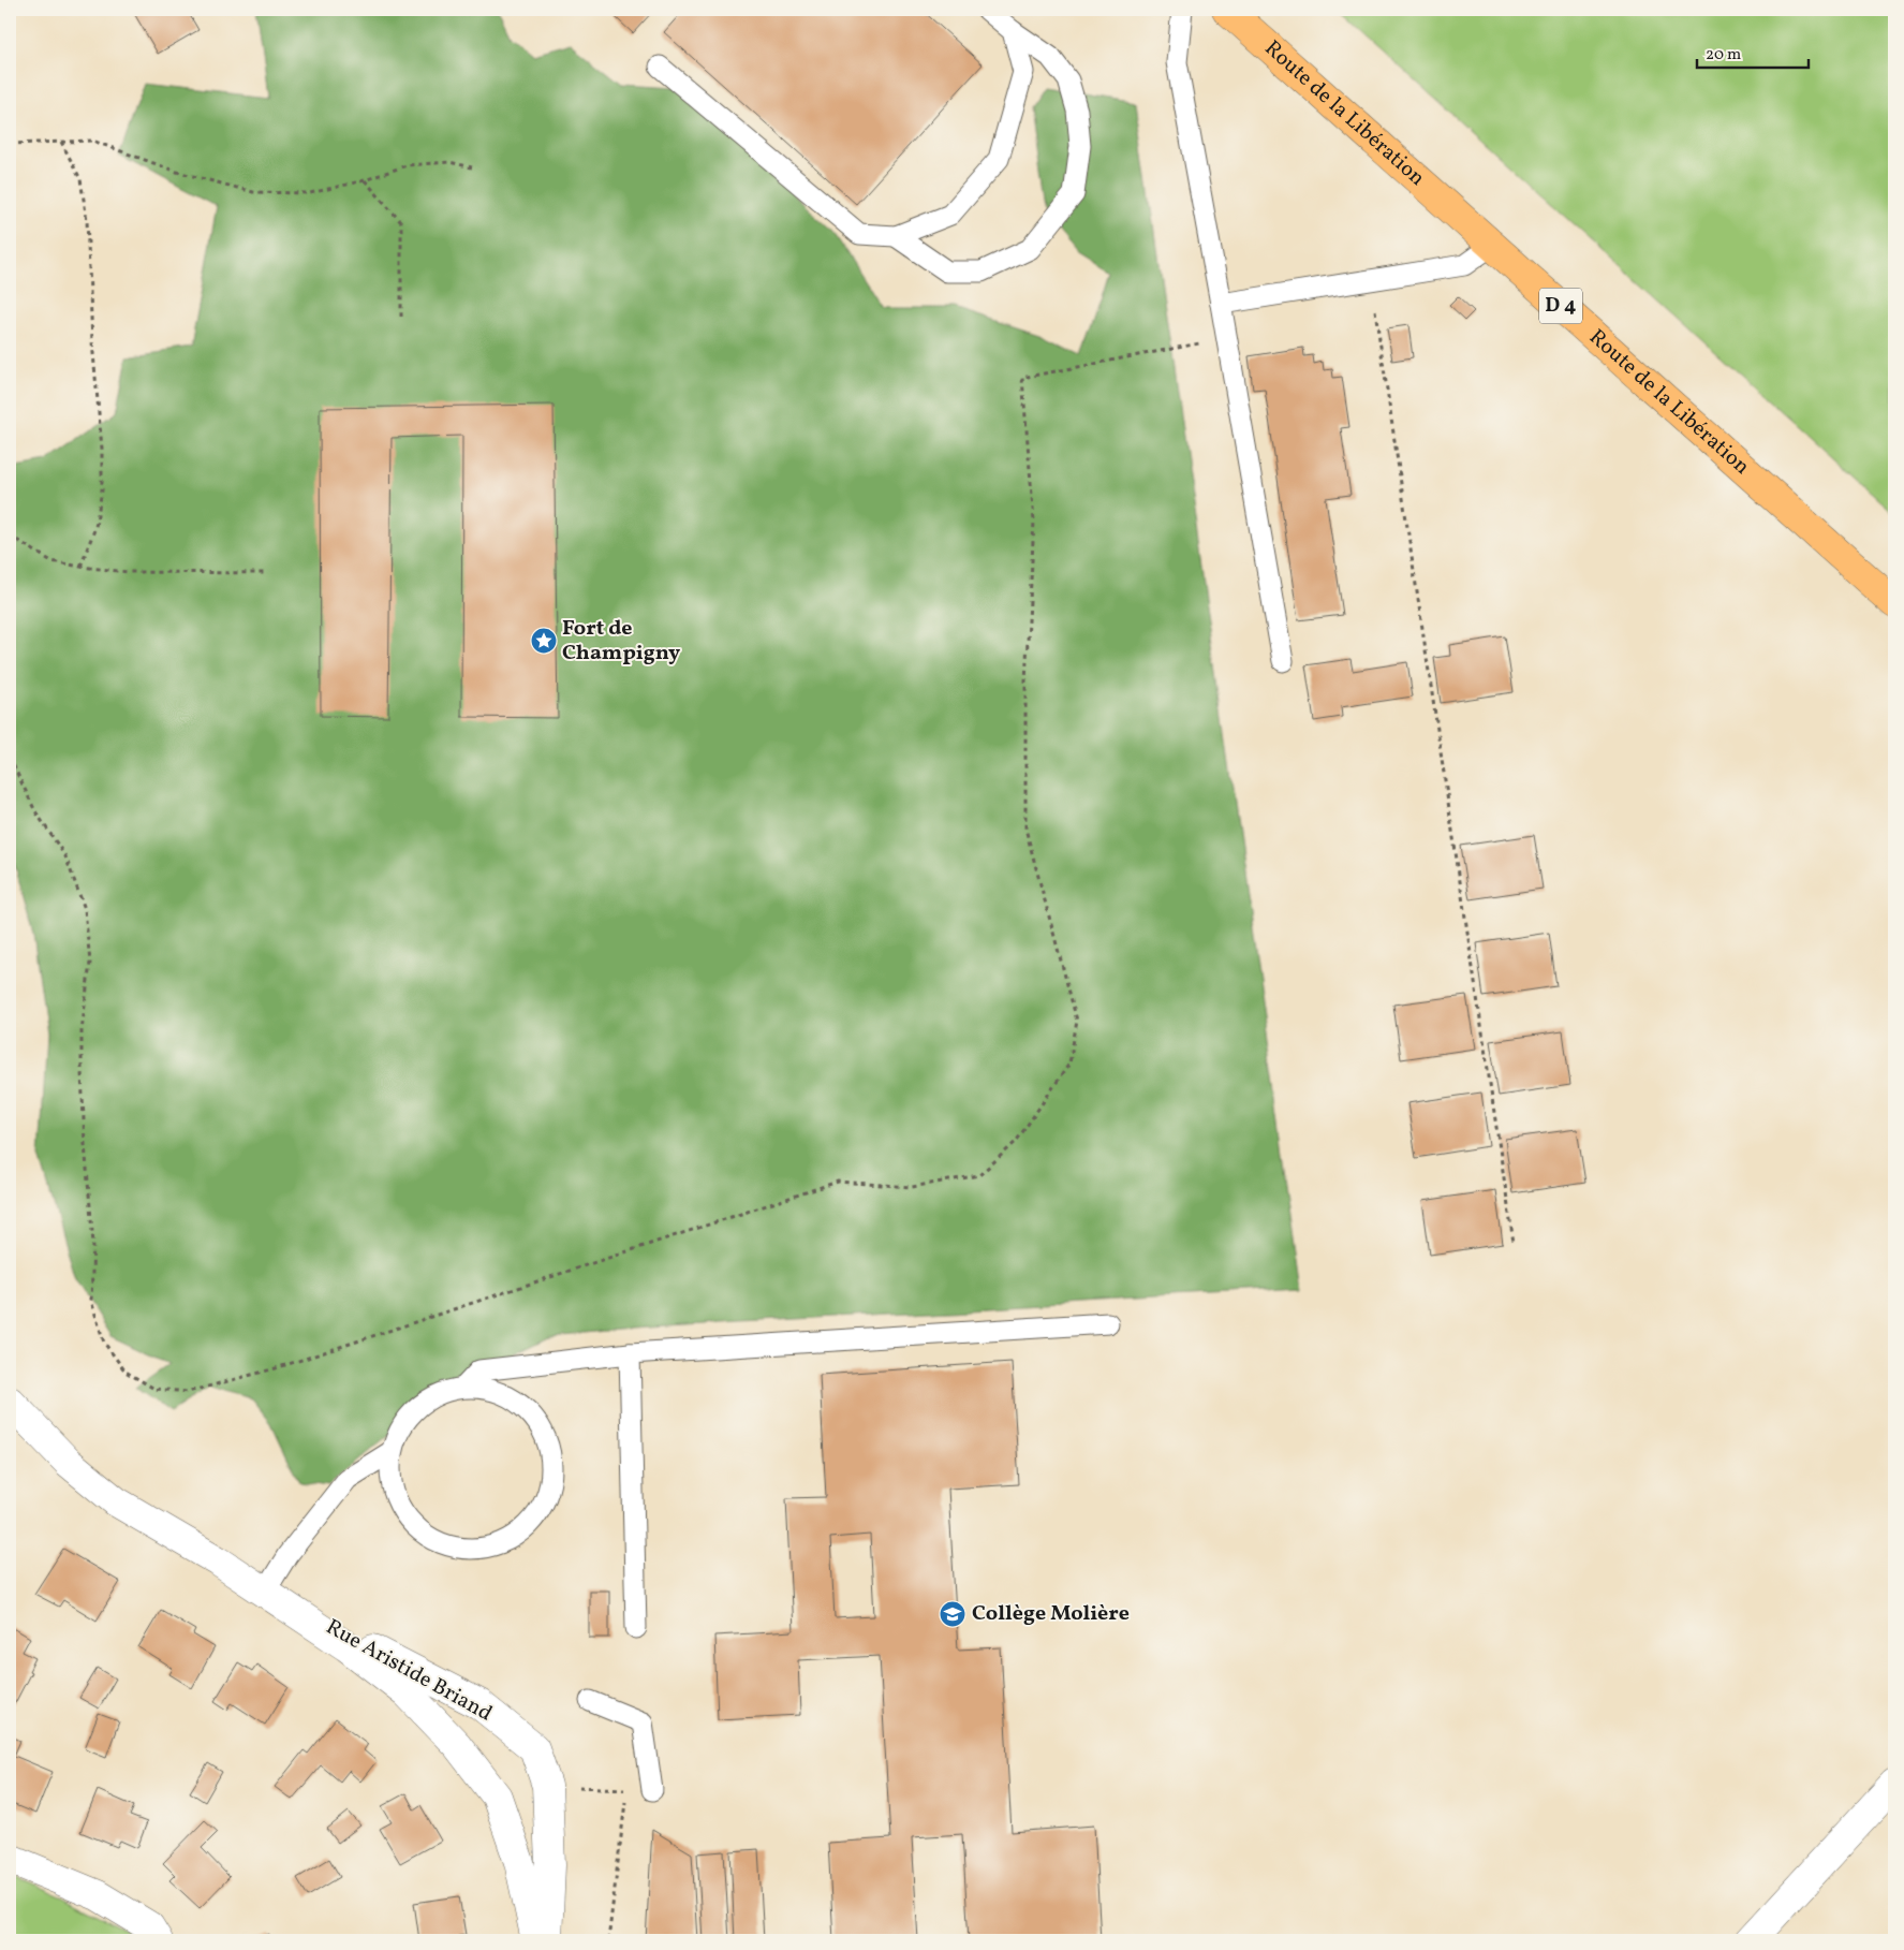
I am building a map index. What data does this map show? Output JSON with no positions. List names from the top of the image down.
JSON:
{
  "streets": {
    "main road": ["Route de la Libération", "D 4"],
    "street": ["Rue Aristide Briand"]
  },
  "places": {
    "place": ["Fort de Champigny"],
    "school or university": ["Collège Molière"]
  },
  "scale_bar": "20 m"
}
